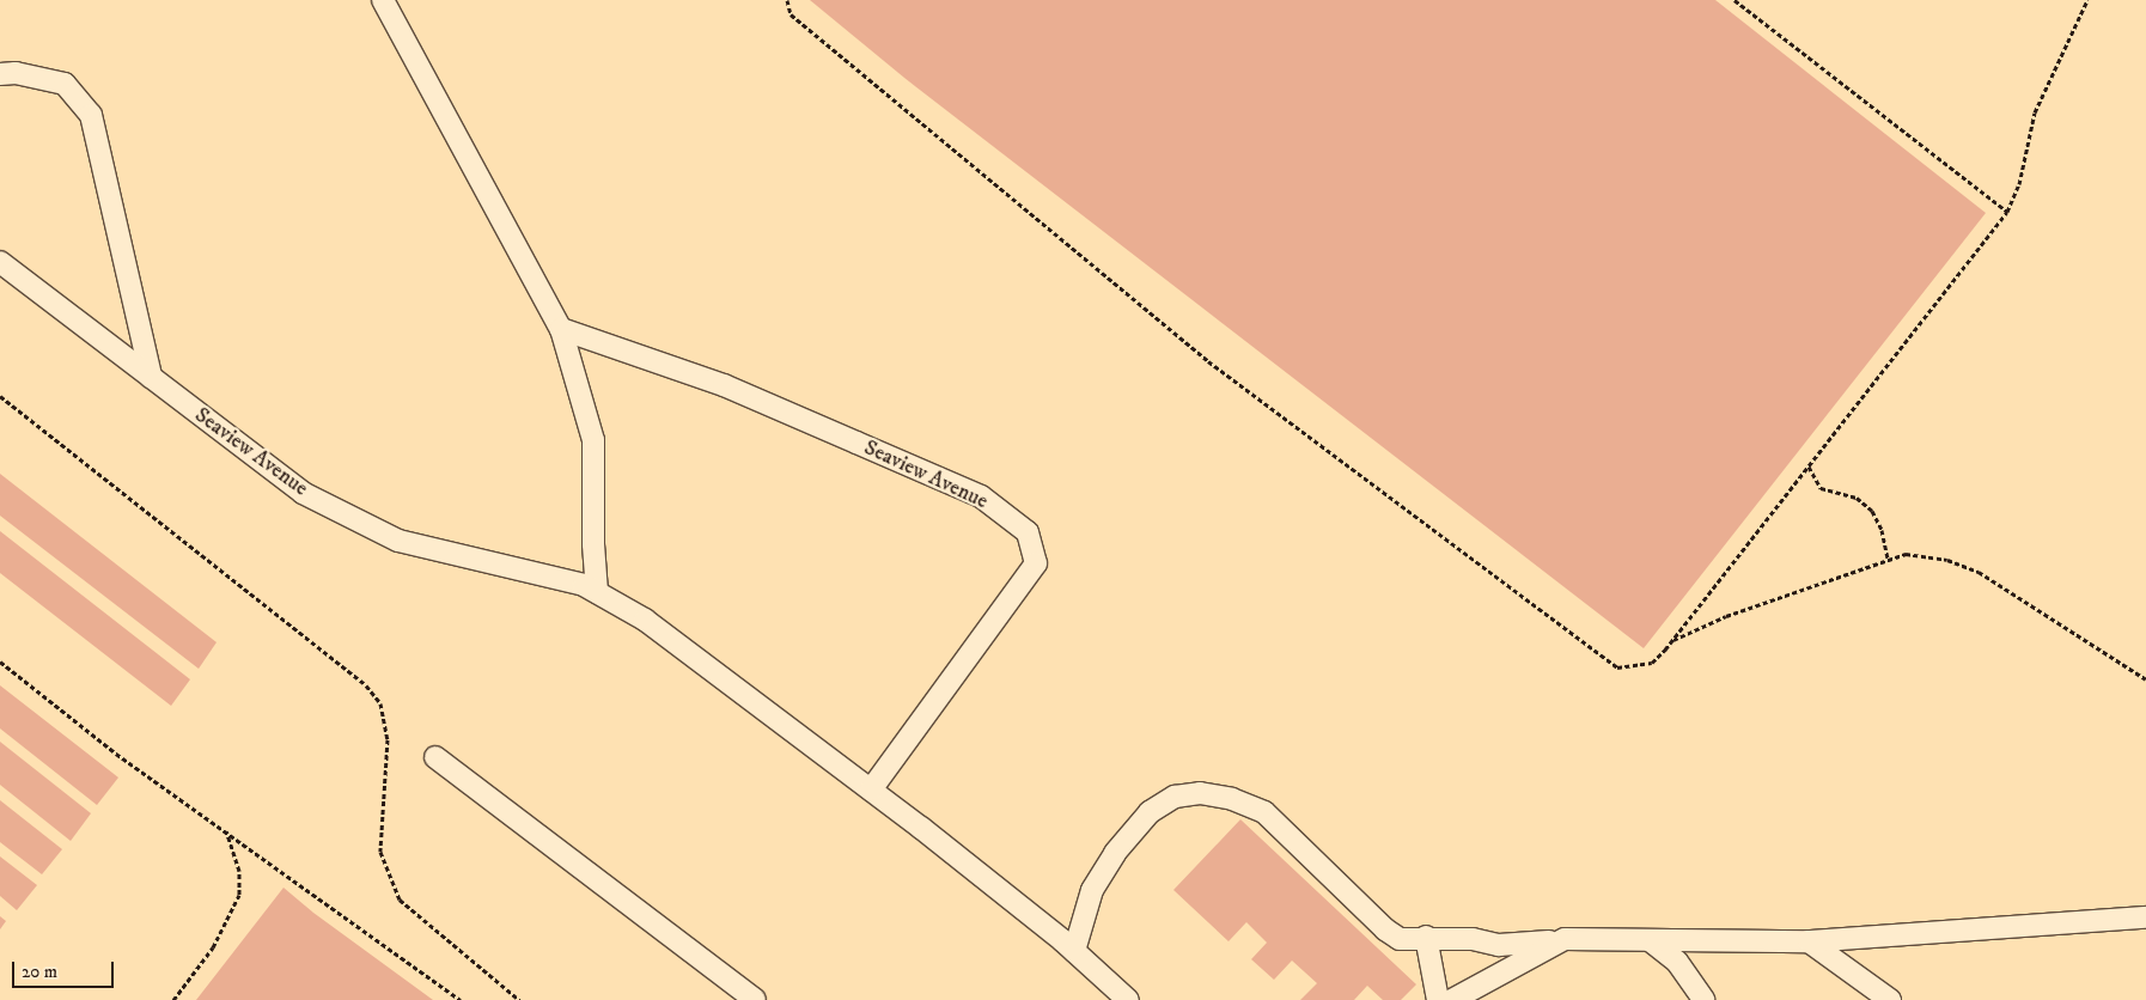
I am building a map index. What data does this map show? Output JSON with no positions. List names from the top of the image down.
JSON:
{
  "streets": {
    "lane": ["Seaview Avenue"]
  },
  "scale_bar": "20 m"
}
